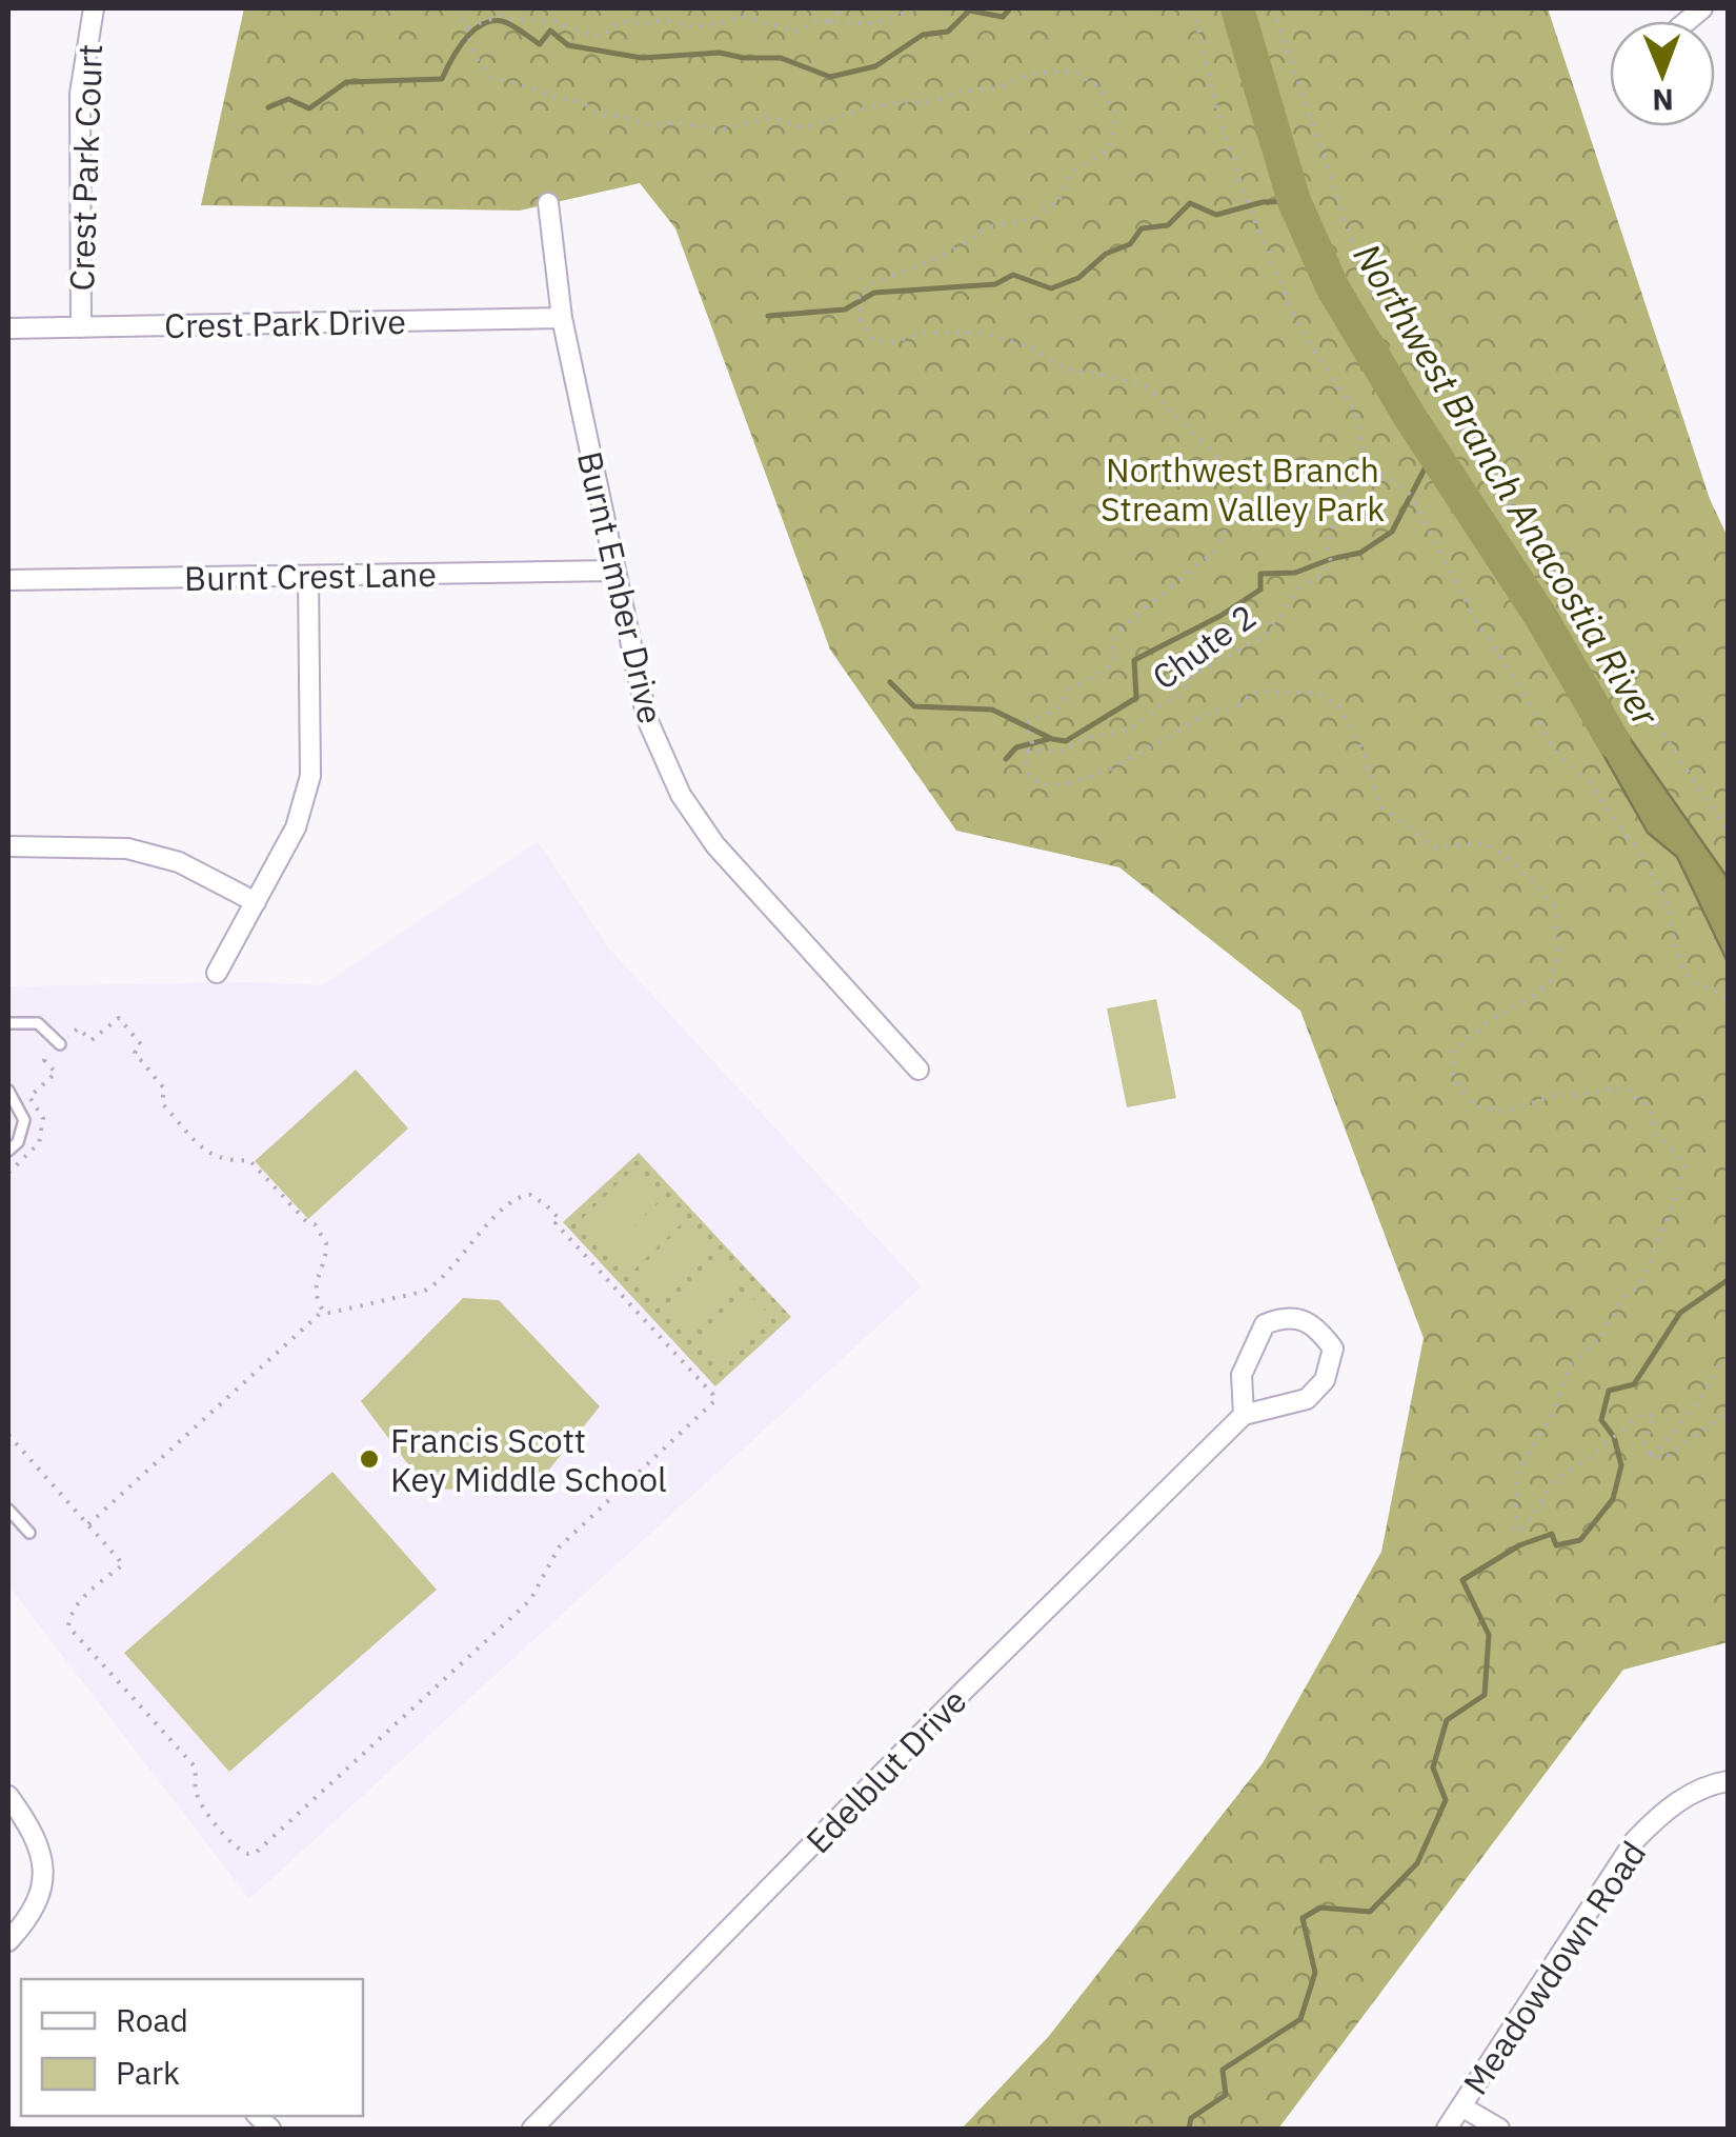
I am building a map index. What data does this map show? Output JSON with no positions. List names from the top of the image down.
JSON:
{
  "streets": {
    "street": [
      "Crest Park Court",
      "Crest Park Drive",
      "Burnt Crest Lane",
      "Burnt Ember Drive",
      "Edelblut Drive",
      "Meadowdown Road"
    ],
    "path": ["Chute 2"]
  },
  "crossings": [
    ["Crest Park Court", "Crest Park Drive"],
    ["Crest Park Drive", "Burnt Ember Drive"],
    ["Burnt Crest Lane", "Burnt Ember Drive"]
  ],
  "water": ["Northwest Branch Anacostia River"],
  "parks": ["Northwest Branch Stream Valley Park"],
  "places": ["Francis Scott Key Middle School"],
  "legend": ["Road", "Park"],
  "north": "bottom"
}
